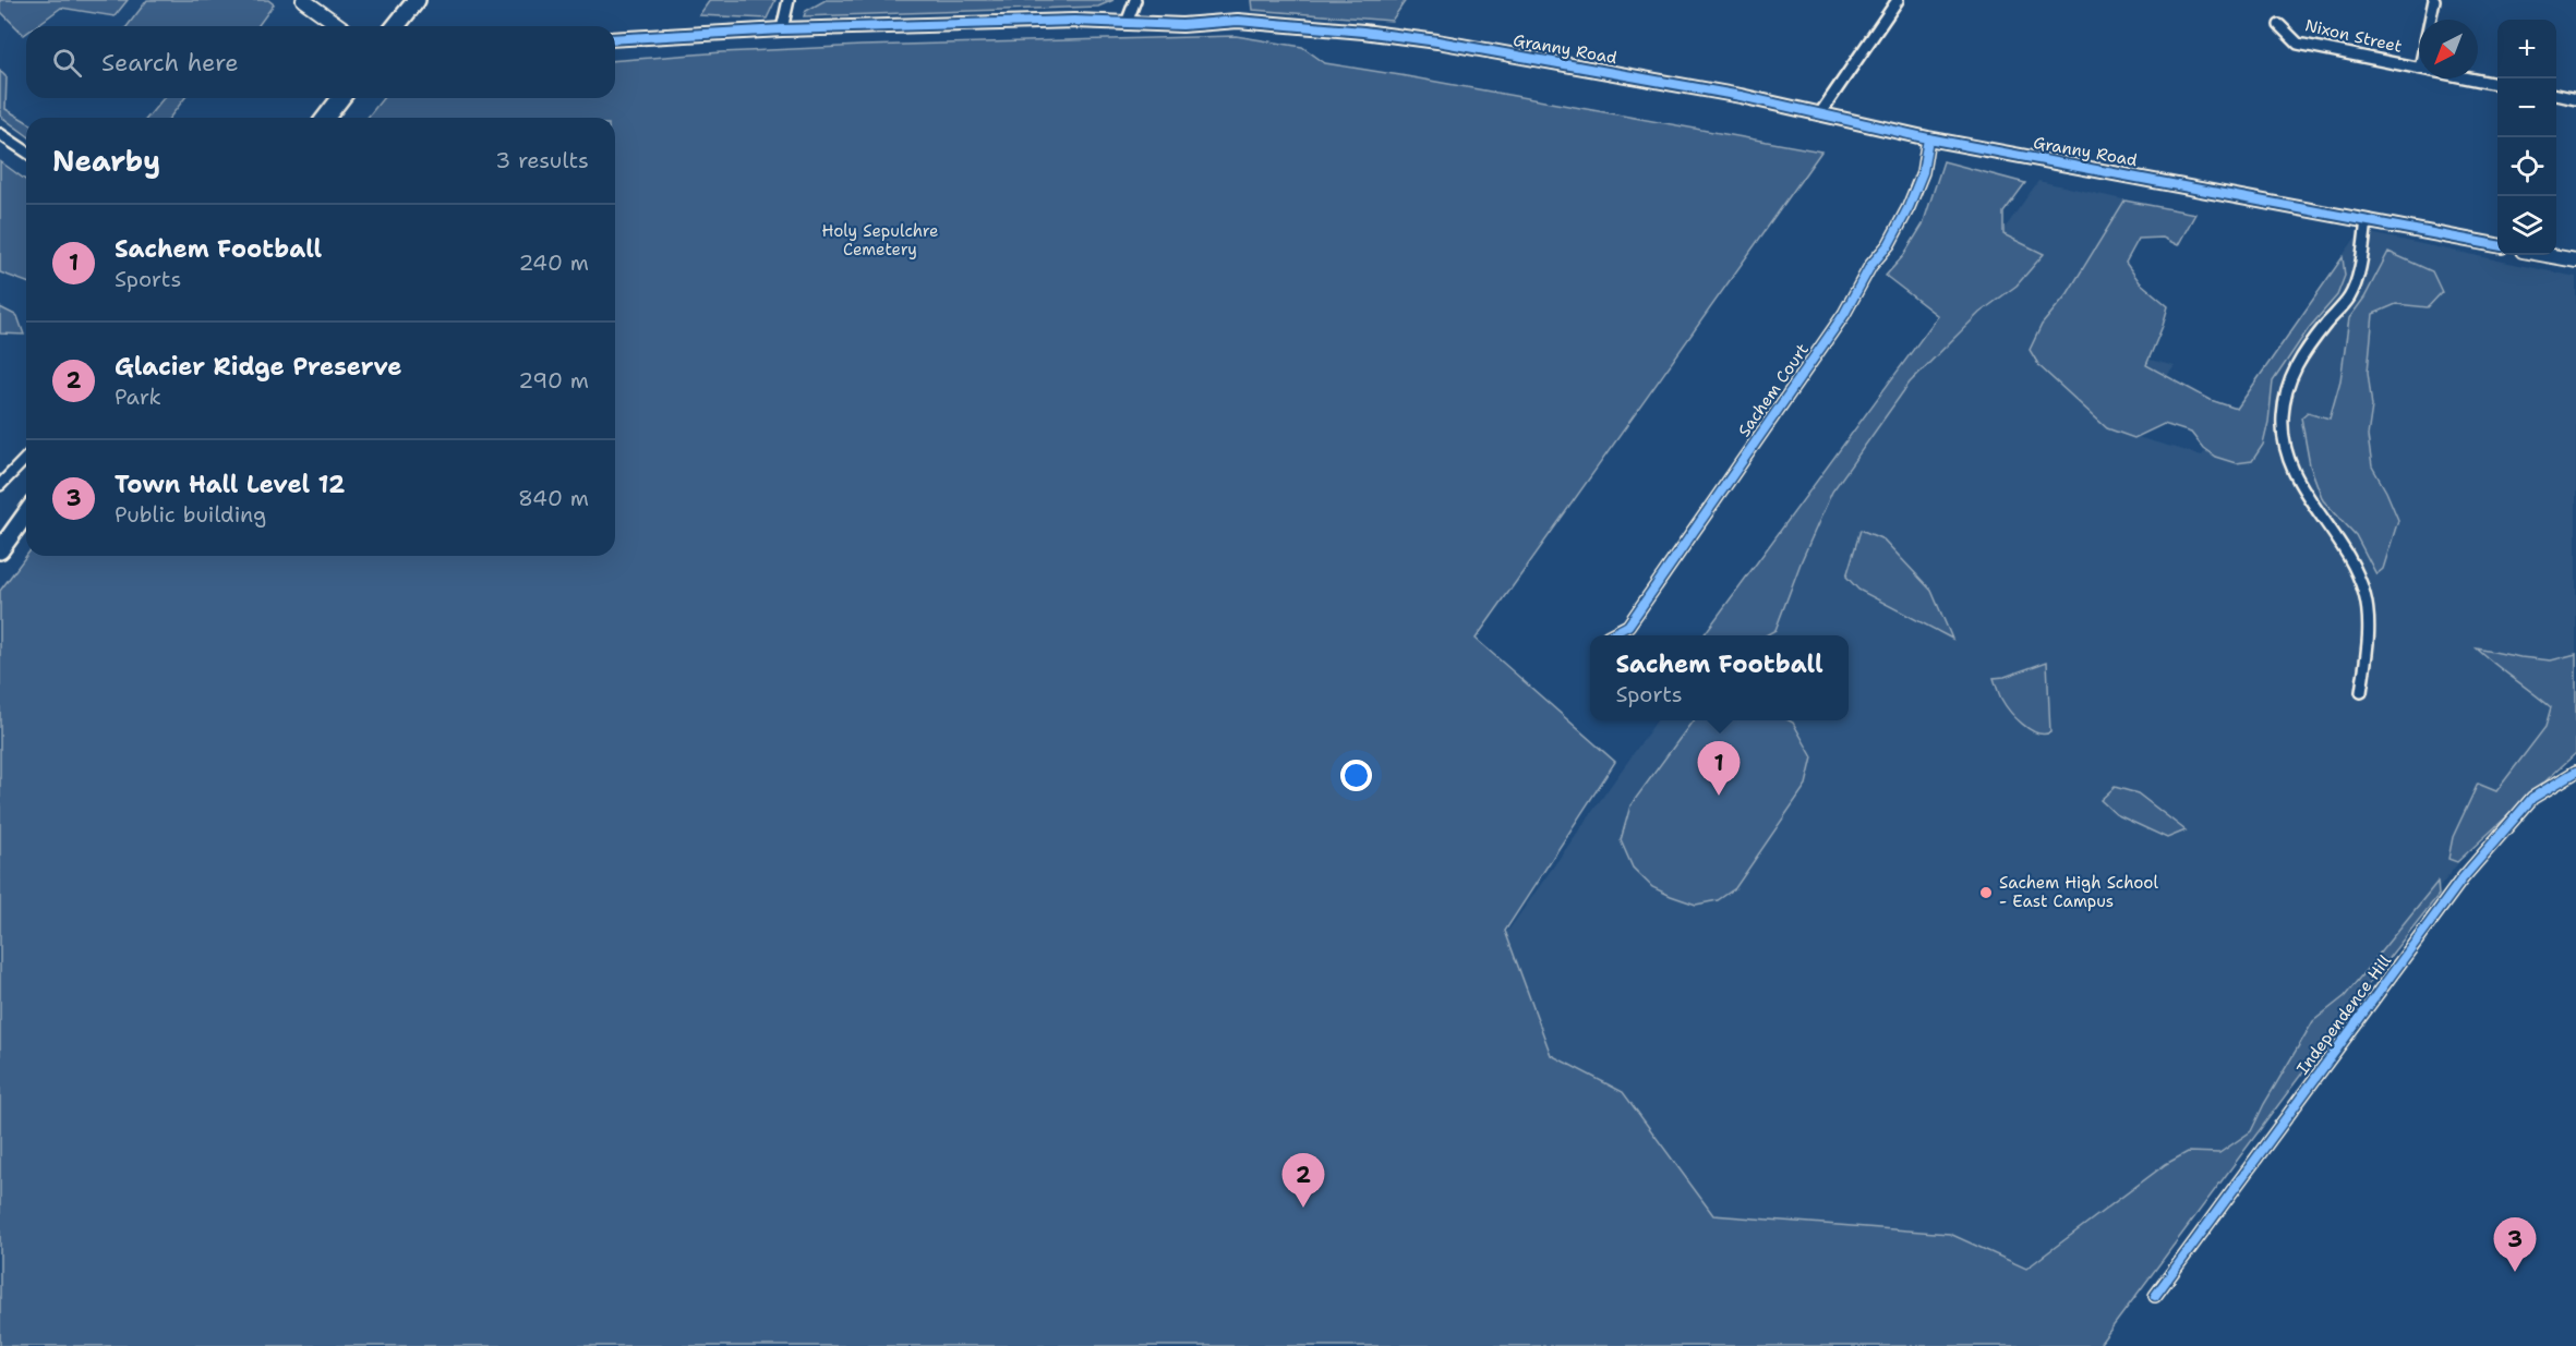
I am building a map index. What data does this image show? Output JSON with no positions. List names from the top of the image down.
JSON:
{
  "streets": {
    "street": [
      "Nixon Street",
      "Granny Road",
      "Sachem Court",
      "Independence Hill"
    ]
  },
  "crossings": [
    ["Granny Road", "Sachem Court"]
  ],
  "parks": ["Holy Sepulchre Cemetery"],
  "places": ["Sachem High School - East Campus"],
  "north": "bottom left",
  "page": {
    "map_buttons": ["+", "−"],
    "search": "Search here",
    "heading": ["Nearby", "3 results"],
    "list": [
      {
        "mark": "1",
        "name": "Sachem Football",
        "note": "Sports",
        "value": "240 m"
      },
      {
        "mark": "2",
        "name": "Glacier Ridge Preserve",
        "note": "Park",
        "value": "290 m"
      },
      {
        "mark": "3",
        "name": "Town Hall Level 12",
        "note": "Public building",
        "value": "840 m"
      }
    ],
    "popup": ["Sachem Football", "Sports"],
    "pins": ["1", "2", "3"]
  }
}
